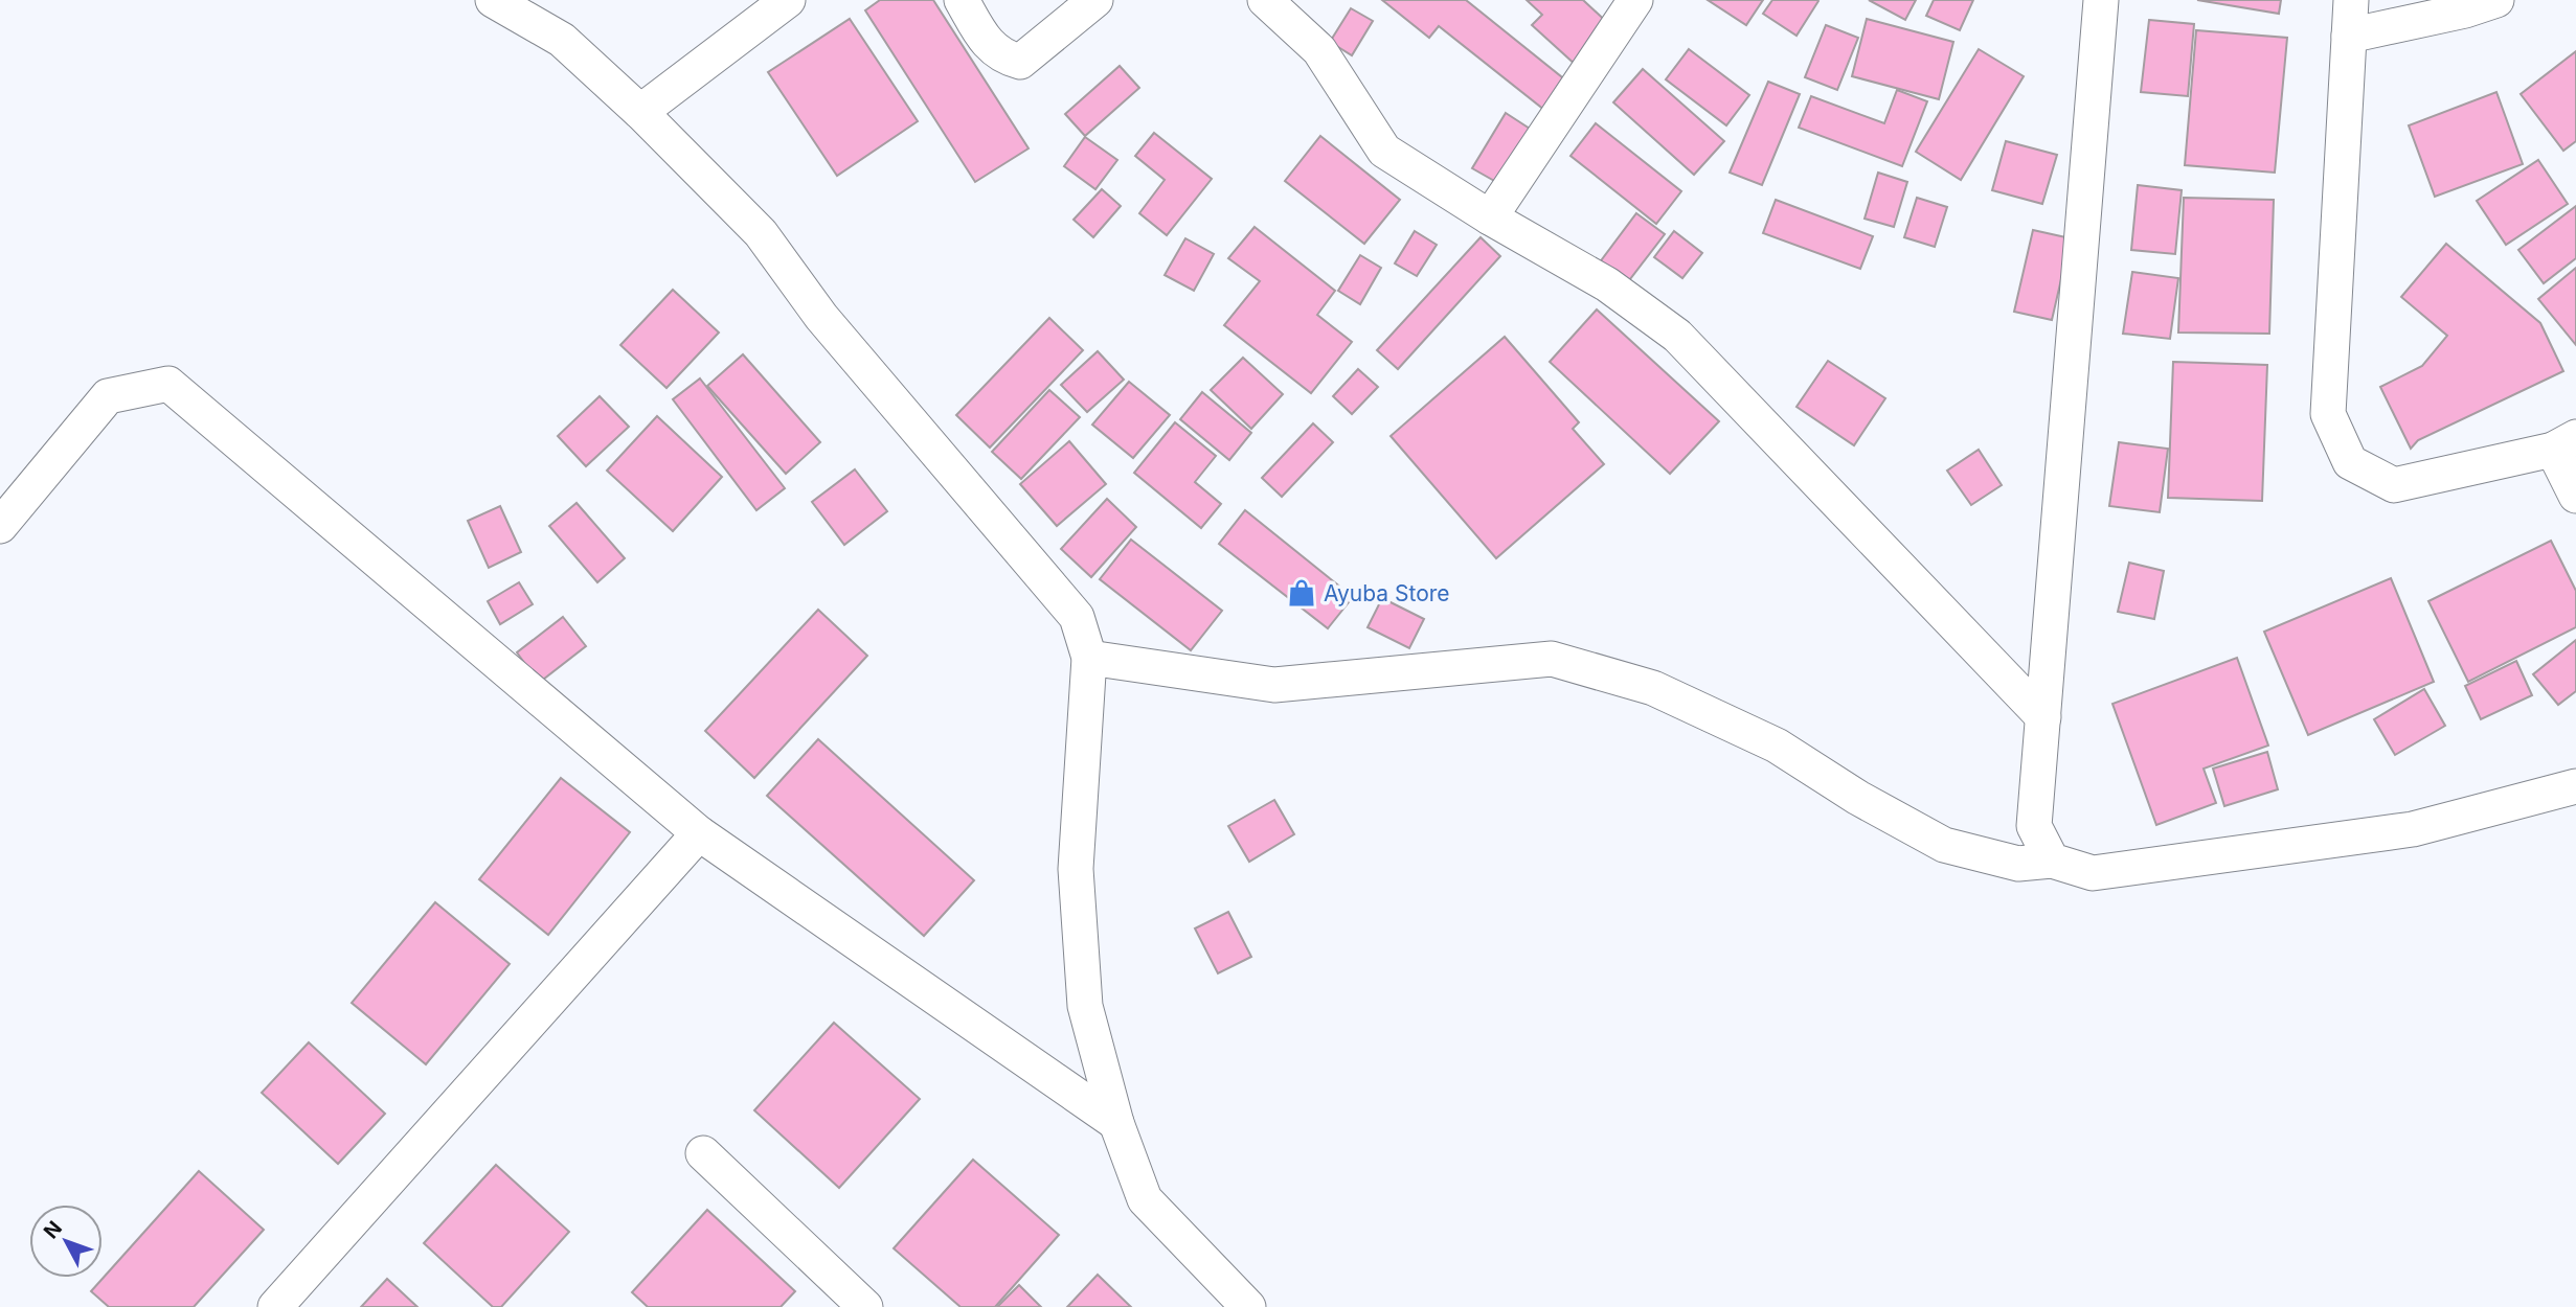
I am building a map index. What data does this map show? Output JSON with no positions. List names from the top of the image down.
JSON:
{
  "places": {
    "shop": ["Ayuba Store"]
  },
  "north": "top left"
}
